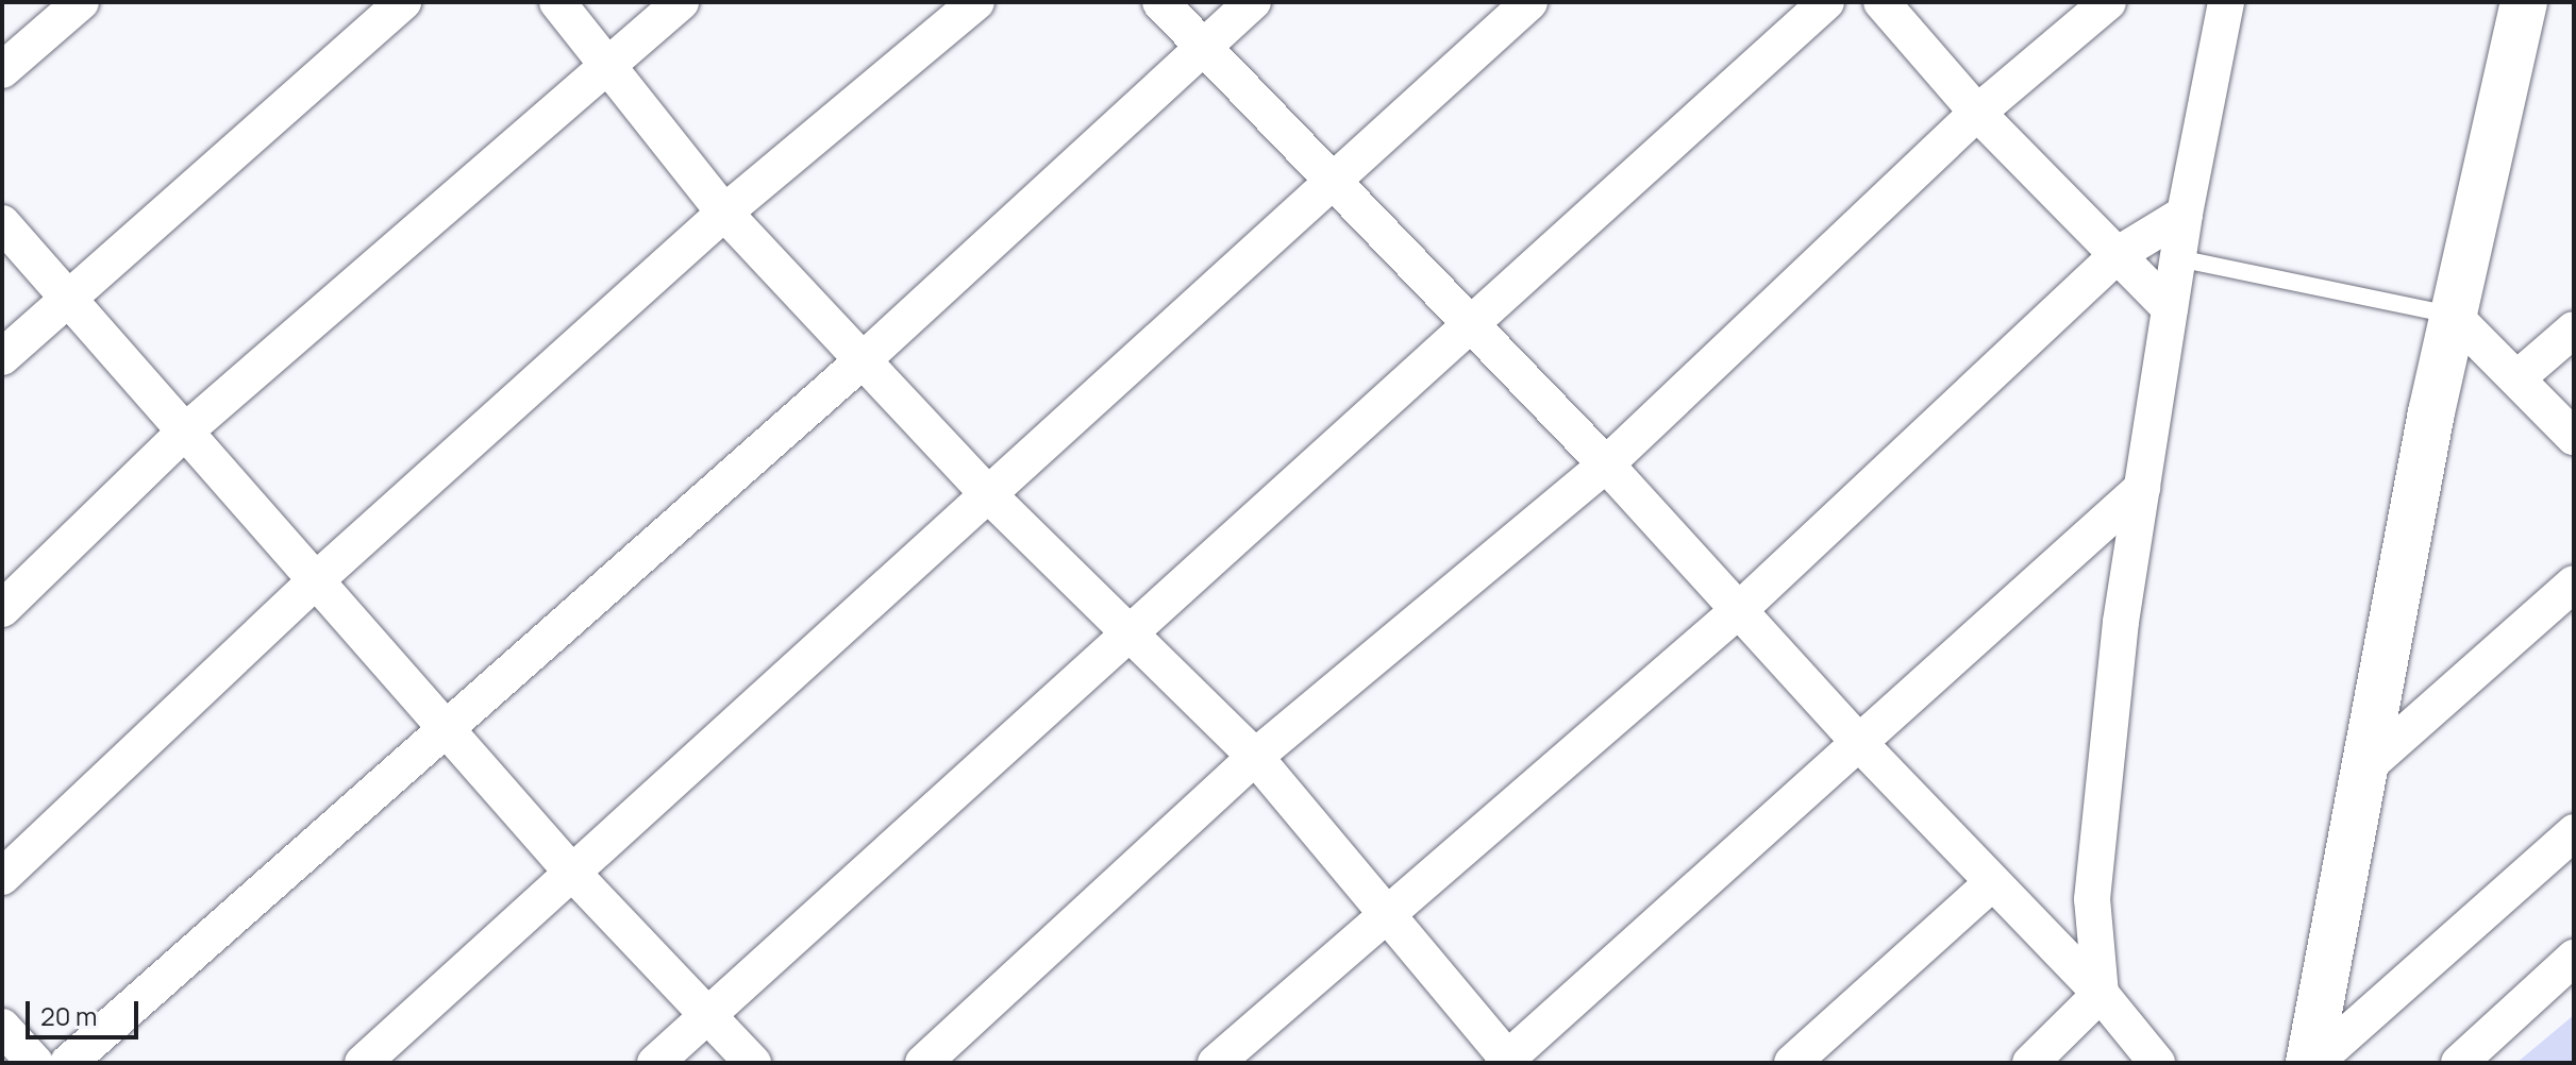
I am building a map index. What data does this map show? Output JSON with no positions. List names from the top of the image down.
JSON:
{
  "scale_bar": "20 m"
}
